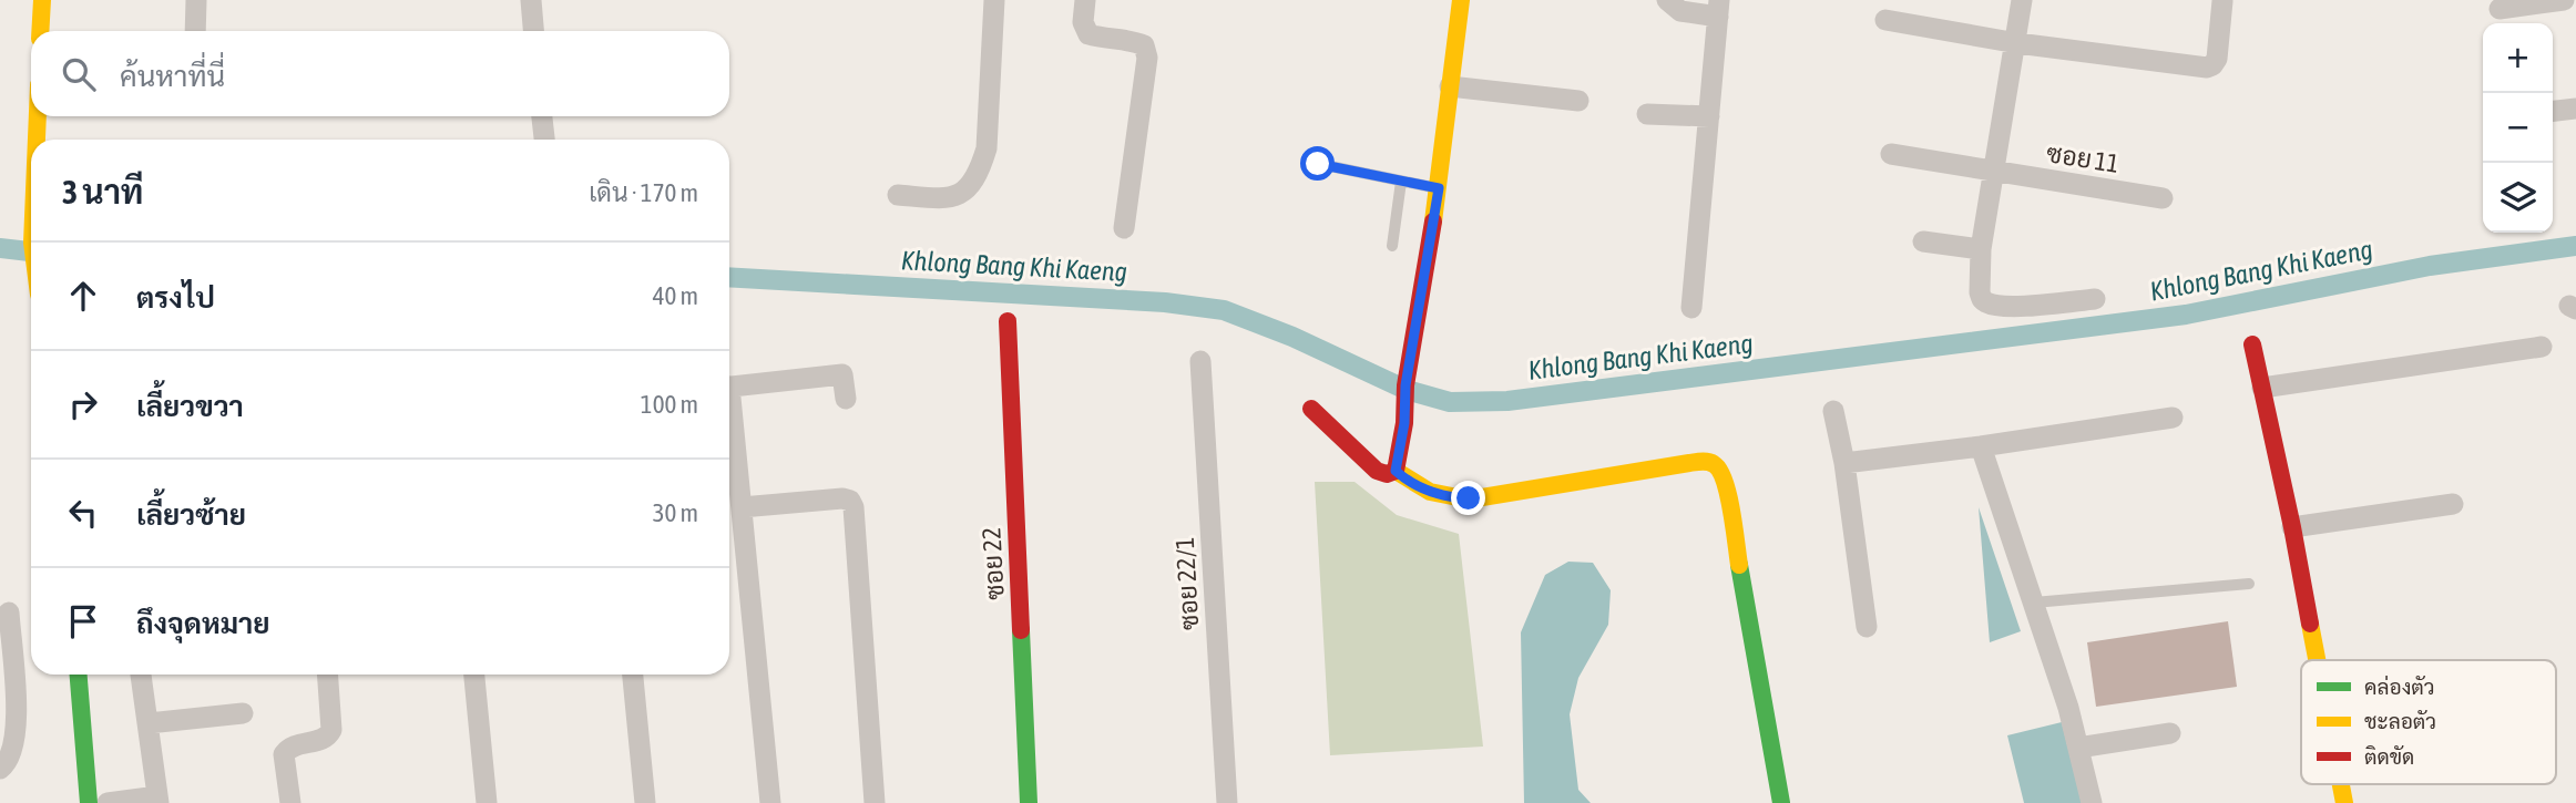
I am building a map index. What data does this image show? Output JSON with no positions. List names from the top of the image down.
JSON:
{
  "streets": {
    "street": ["ซอย 11", "ซอย 22", "ซอย 22/1"]
  },
  "water": ["Khlong Bang Khi Kaeng"],
  "legend": ["คล่องตัว", "ชะลอตัว", "ติดขัด"],
  "page": {
    "map_buttons": ["+", "−"],
    "search": "ค้นหาที่นี่",
    "heading": ["3 นาที", "เดิน · 170 m"],
    "list": [
      ["ตรงไป", "40 m"],
      ["เลี้ยวขวา", "100 m"],
      ["เลี้ยวซ้าย", "30 m"],
      "ถึงจุดหมาย"
    ]
  }
}
